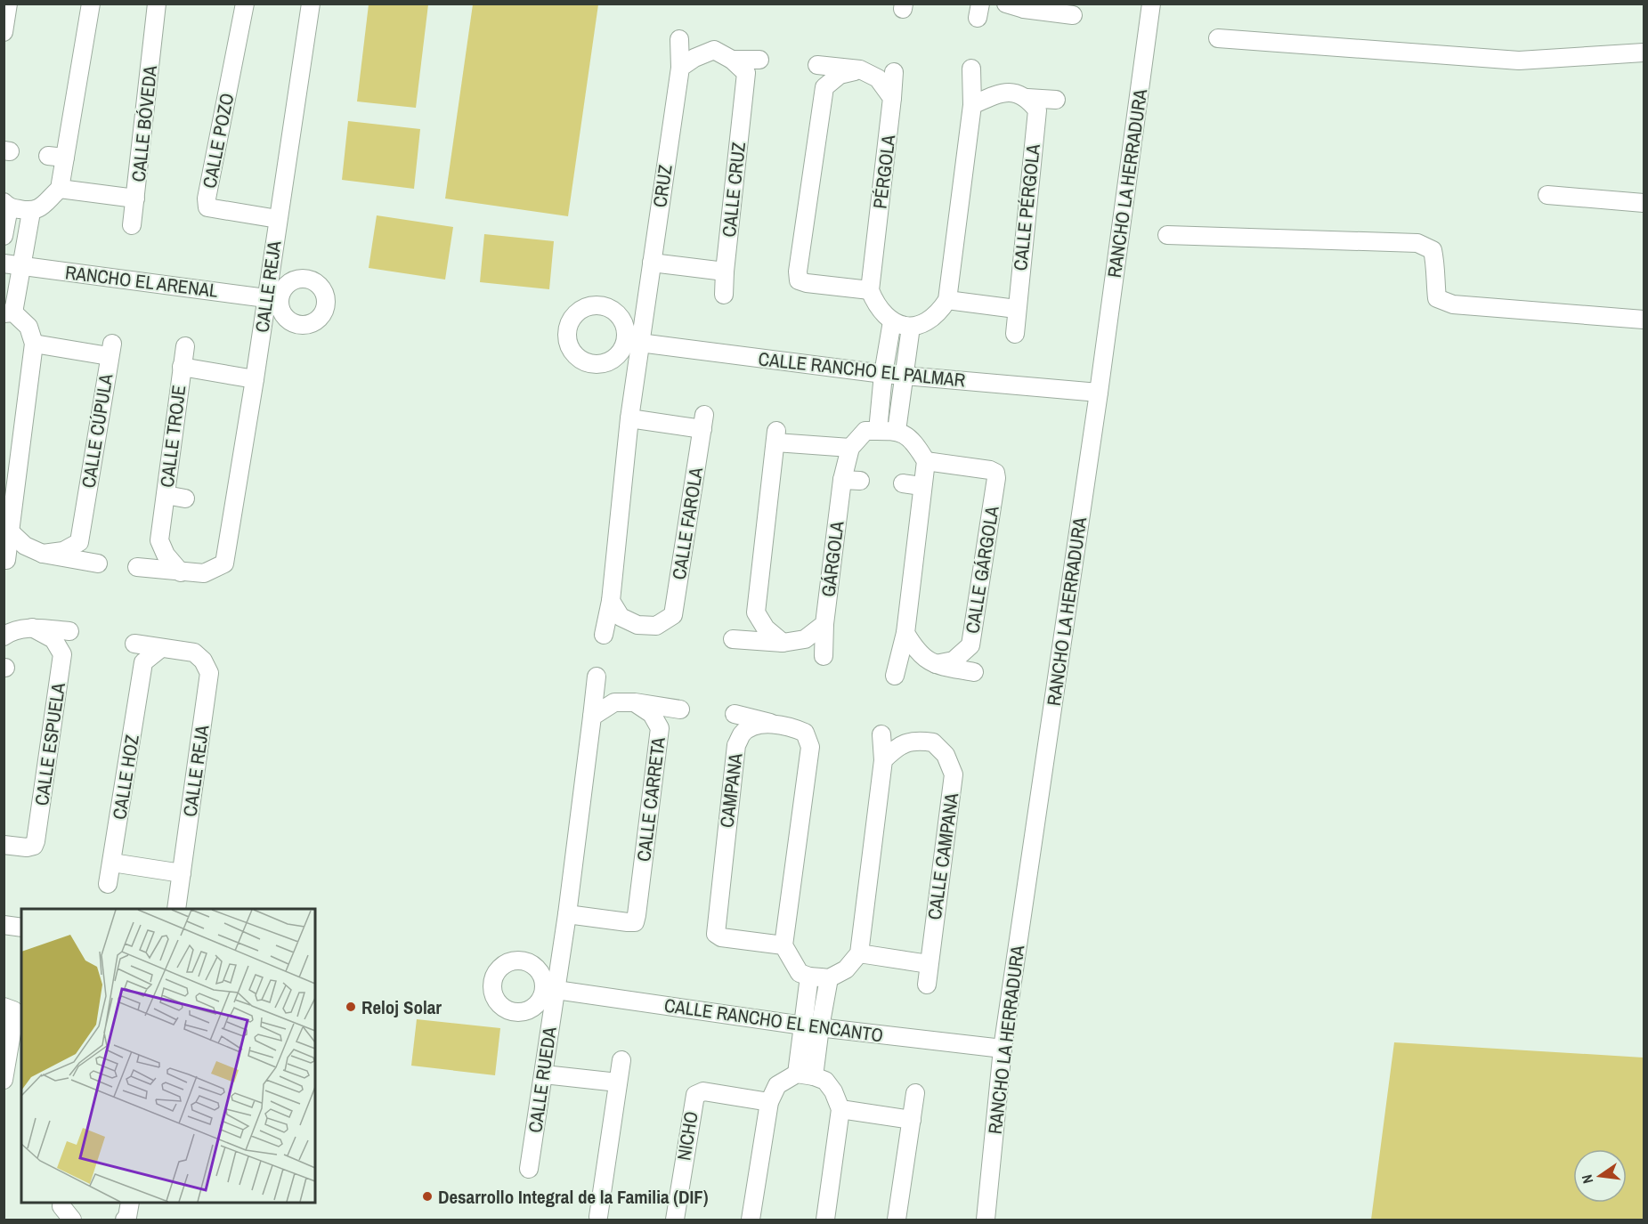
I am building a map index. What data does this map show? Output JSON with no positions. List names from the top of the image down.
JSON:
{
  "streets": {
    "street": [
      "CALLE BÓVEDA",
      "CALLE POZO",
      "PÉRGOLA",
      "RANCHO LA HERRADURA",
      "CRUZ",
      "CALLE CRUZ",
      "CALLE PÉRGOLA",
      "RANCHO EL ARENAL",
      "CALLE REJA",
      "CALLE RANCHO EL PALMAR",
      "CALLE CÚPULA",
      "CALLE TROJE",
      "CALLE FAROLA",
      "GÁRGOLA",
      "CALLE GÁRGOLA",
      "CALLE ESPUELA",
      "CALLE HOZ",
      "CAMPANA",
      "CALLE CARRETA",
      "CALLE CAMPANA",
      "CALLE RANCHO EL ENCANTO",
      "CALLE RUEDA",
      "NICHO"
    ]
  },
  "crossings": [
    ["CALLE POZO", "CALLE REJA"],
    ["RANCHO LA HERRADURA", "CALLE RANCHO EL PALMAR"],
    ["RANCHO LA HERRADURA", "CALLE RANCHO EL ENCANTO"],
    ["CRUZ", "CALLE RANCHO EL PALMAR"],
    ["RANCHO EL ARENAL", "CALLE REJA"],
    ["CALLE REJA", "CALLE TROJE"],
    ["CALLE REJA", "CALLE HOZ"],
    ["CALLE CARRETA", "CALLE RUEDA"],
    ["CALLE RANCHO EL ENCANTO", "CALLE RUEDA"]
  ],
  "places": ["Reloj Solar", "Desarrollo Integral de la Familia (DIF)"],
  "north": "left"
}
